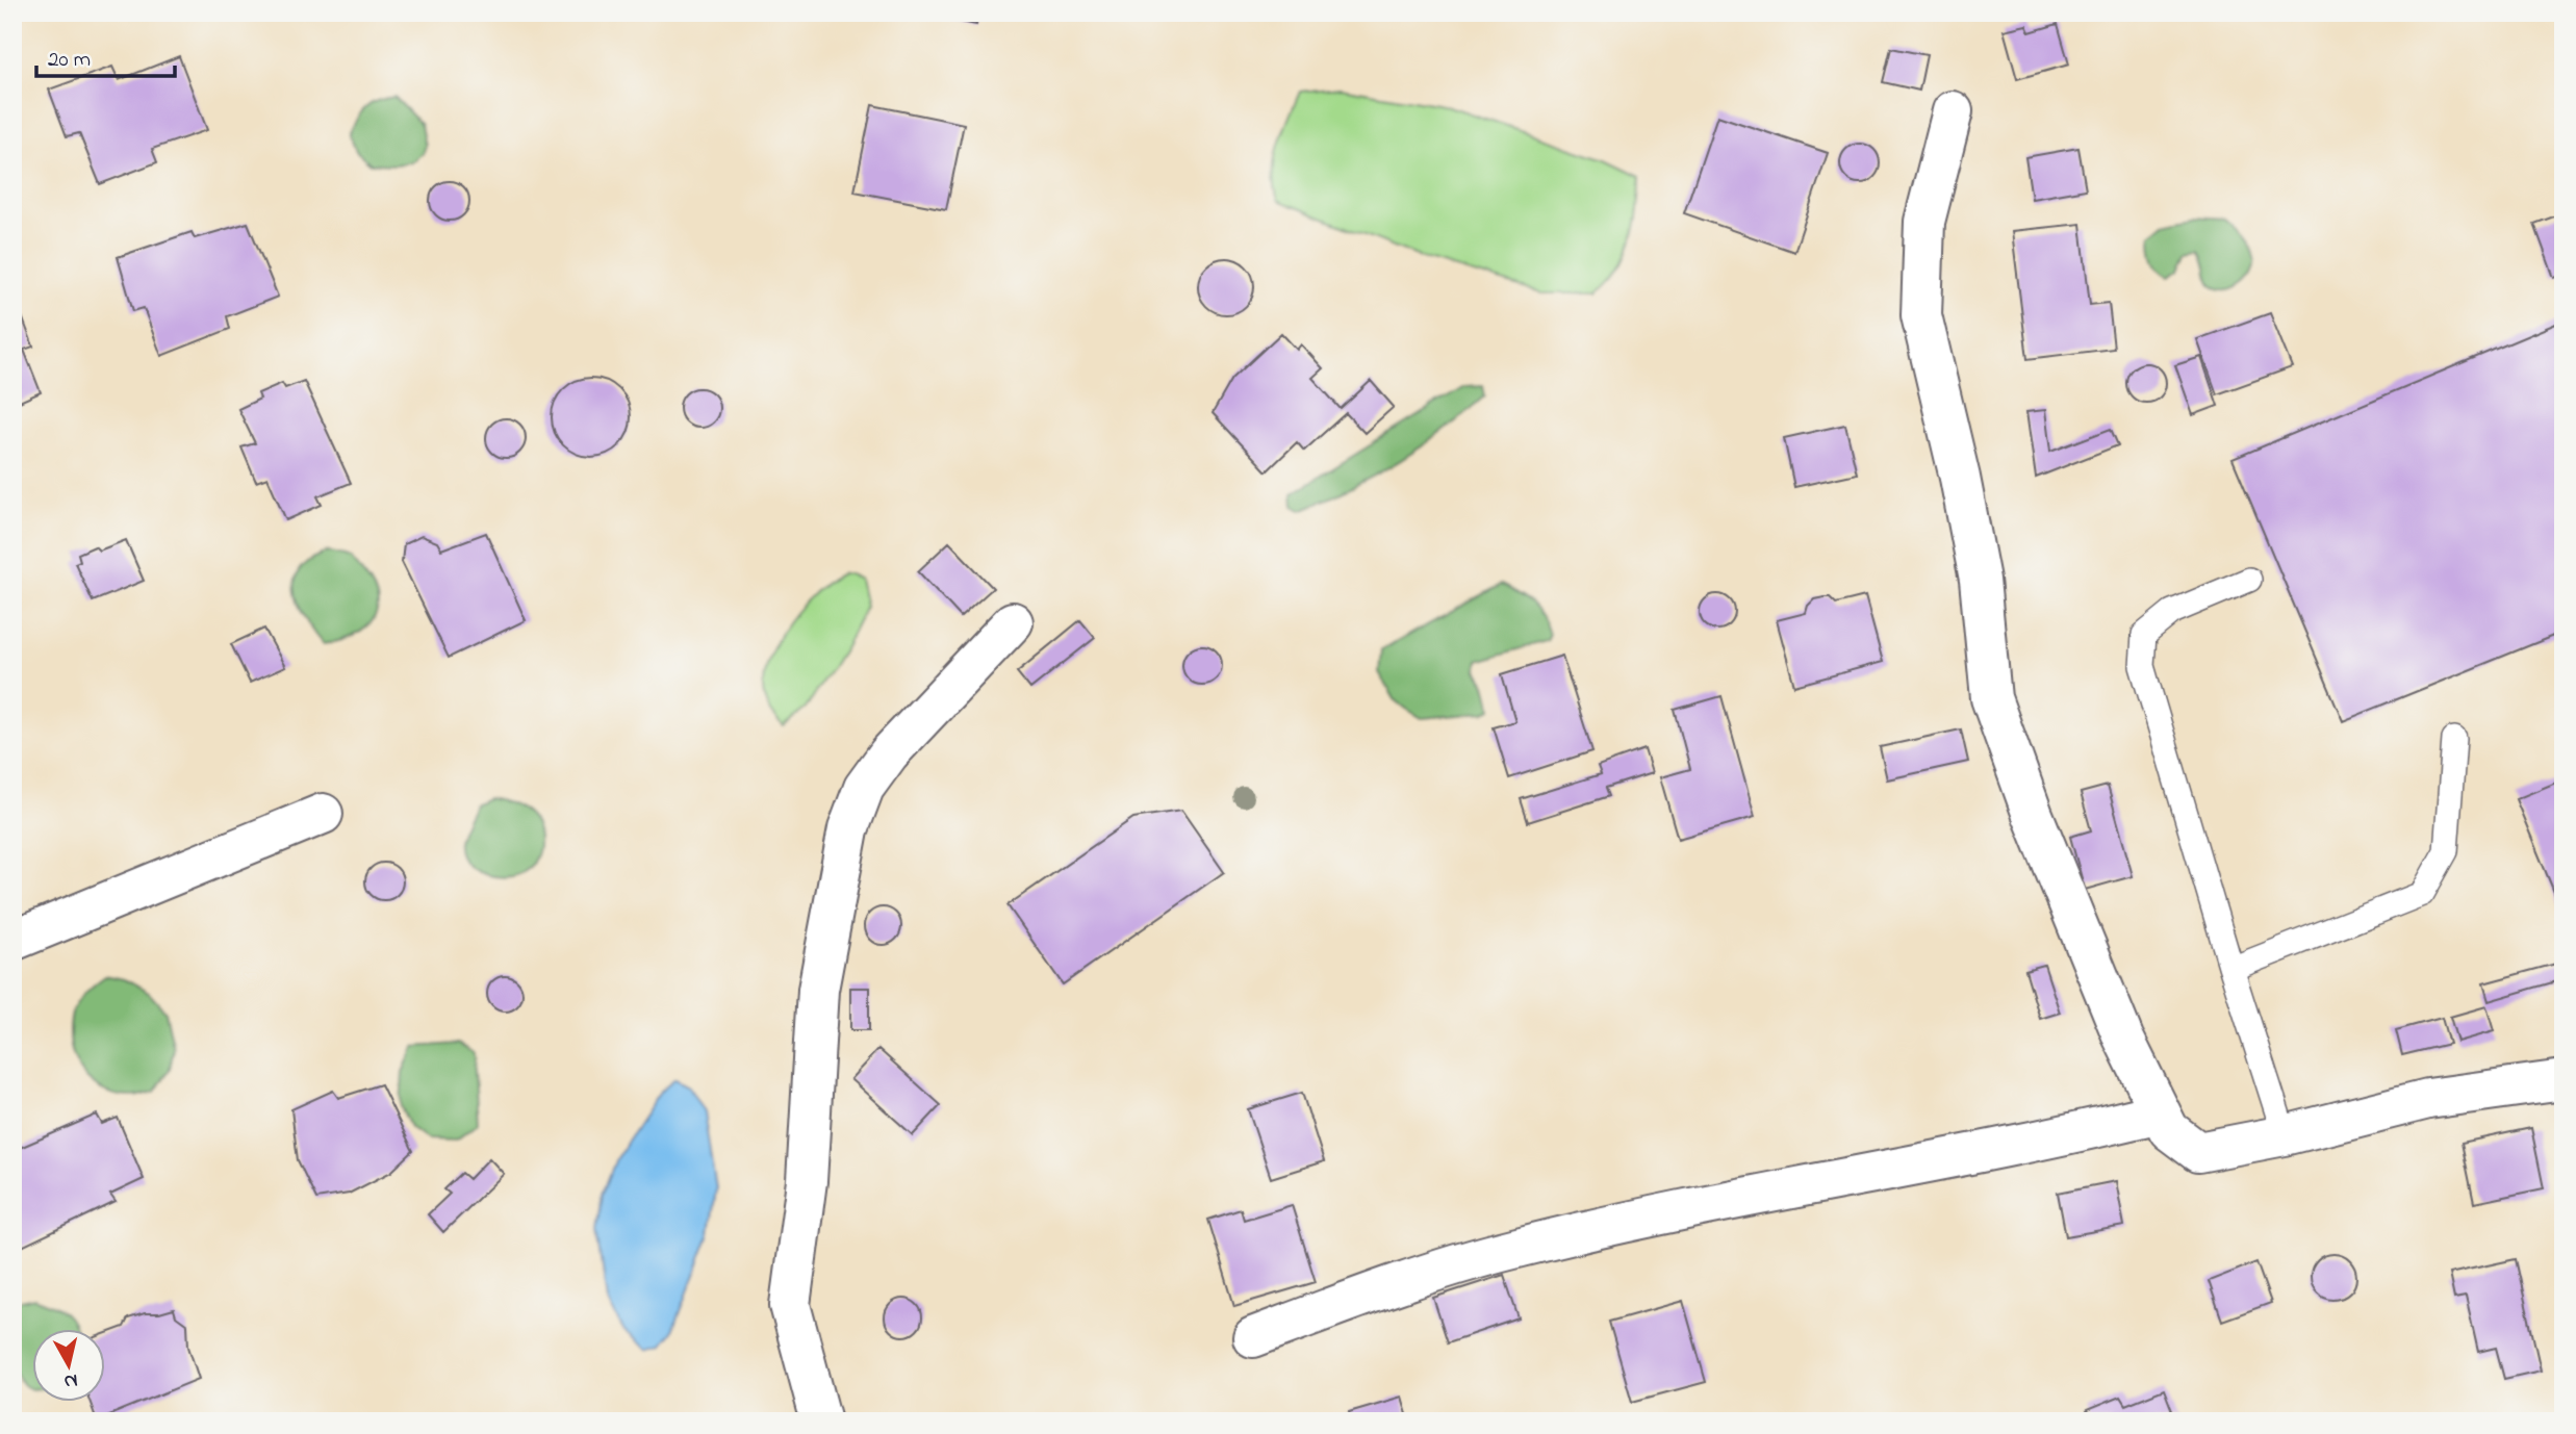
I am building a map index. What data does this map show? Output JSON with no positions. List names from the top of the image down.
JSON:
{
  "scale_bar": "20 m",
  "north": "bottom"
}
